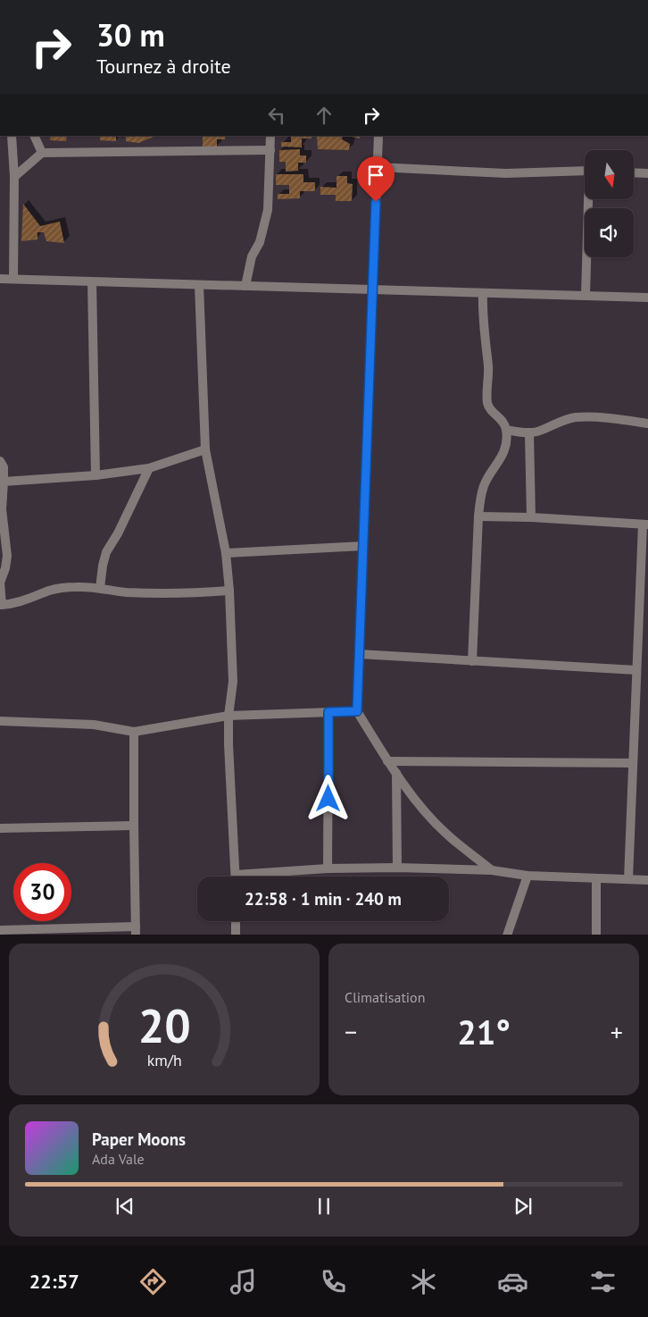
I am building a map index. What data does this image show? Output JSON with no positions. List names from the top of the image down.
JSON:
{
  "north": "bottom",
  "page": {
    "turn": ["30 m", "Tournez à droite"],
    "limit": "30",
    "trip": "22:58 · 1 min · 240 m",
    "tile": "Climatisation",
    "heat": ["−", "21°", "+"],
    "song": ["Paper Moons", "Ada Vale"],
    "tabs": "22:57",
    "gauge": ["20", "km/h"]
  }
}
